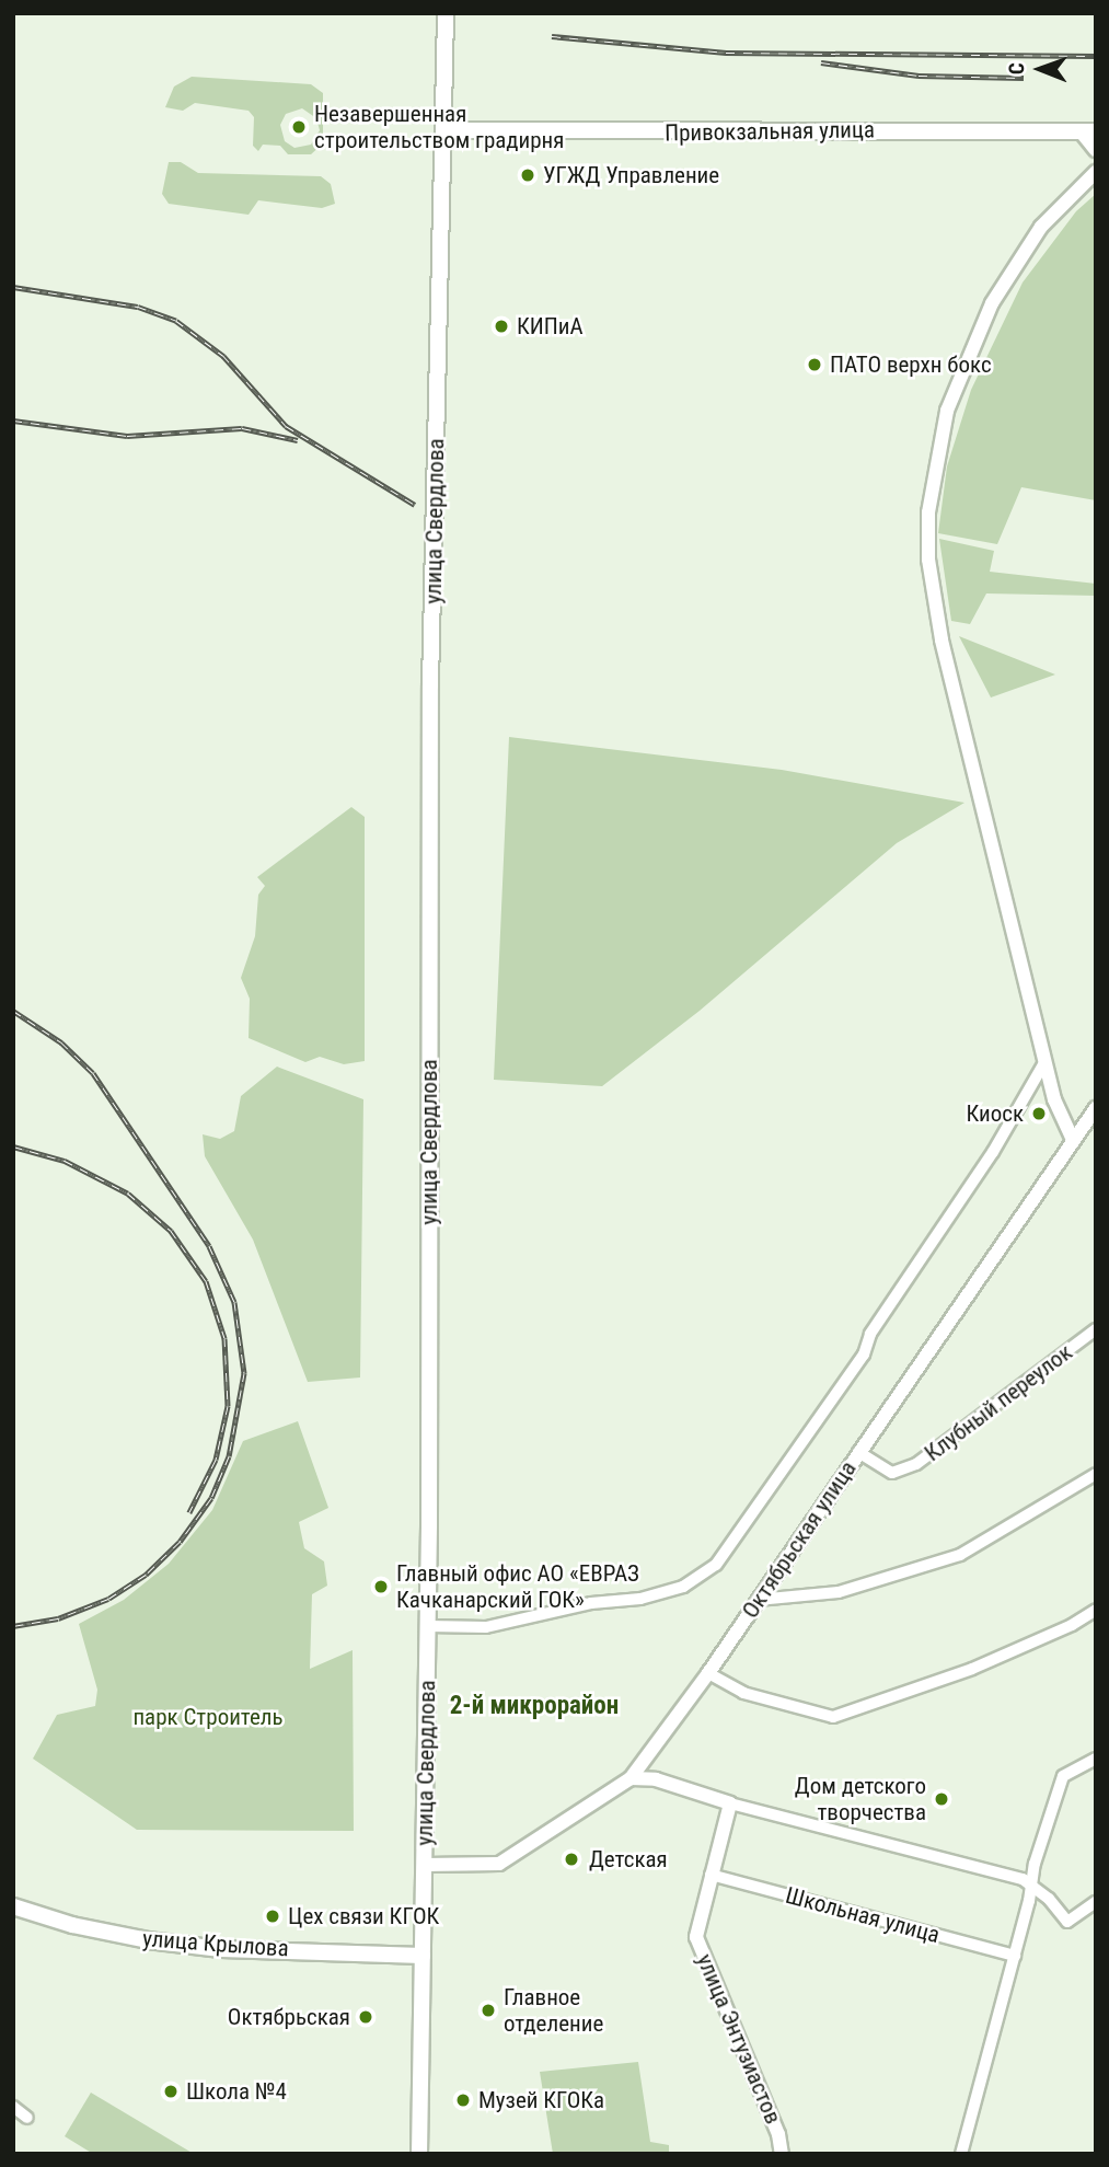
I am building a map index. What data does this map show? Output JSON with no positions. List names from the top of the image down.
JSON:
{
  "streets": {
    "main road": ["Привокзальная улица", "улица Свердлова", "улица Крылова"],
    "street": [
      "Клубный переулок",
      "Октябрьская улица",
      "Школьная улица",
      "улица Энтузиастов"
    ]
  },
  "crossings": [
    ["Привокзальная улица", "улица Свердлова"],
    ["улица Свердлова", "Октябрьская улица"],
    ["улица Свердлова", "улица Крылова"],
    ["Клубный переулок", "Октябрьская улица"],
    ["Школьная улица", "улица Энтузиастов"]
  ],
  "districts": ["2-й микрорайон"],
  "parks": ["парк Строитель"],
  "places": [
    "Незавершенная строительством градирня",
    "УГЖД Управление",
    "КИПиА",
    "ПАТО верхн бокс",
    "Киоск",
    "Главный офис АО «ЕВРАЗ Качканарский ГОК»",
    "Дом детского творчества",
    "Детская",
    "Цех связи КГОК",
    "Главное отделение",
    "Октябрьская",
    "Школа №4",
    "Музей КГОКа"
  ],
  "north": "left"
}
